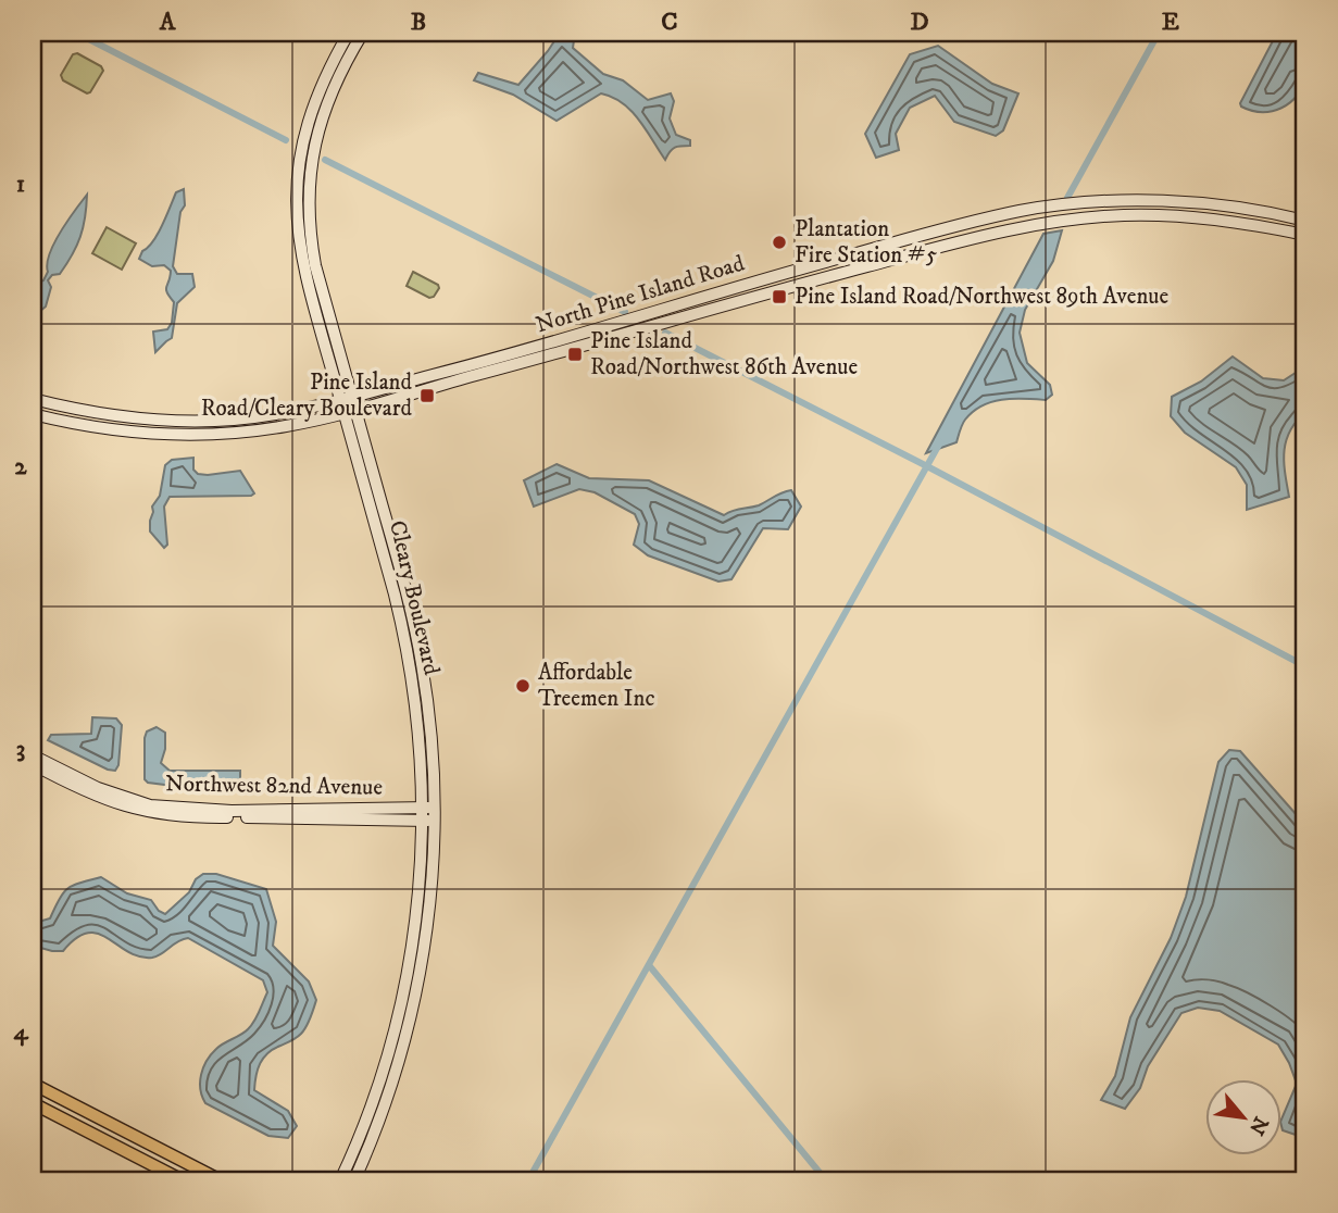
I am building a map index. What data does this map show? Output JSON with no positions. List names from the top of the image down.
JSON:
{
  "streets": {
    "street": ["North Pine Island Road", "Cleary Boulevard", "Northwest 82nd Avenue"]
  },
  "crossings": [
    ["North Pine Island Road", "Cleary Boulevard"],
    ["Cleary Boulevard", "Northwest 82nd Avenue"]
  ],
  "places": {
    "other": ["Plantation Fire Station #5", "Affordable Treemen Inc"],
    "transit": ["Pine Island Road/Northwest 89th Avenue", "Pine Island Road/Northwest 86th Avenue", "Pine Island Road/Cleary Boulevard"]
  },
  "north": "bottom right",
  "grid": {
    "columns": [
      "A",
      "B",
      "C",
      "D",
      "E"
    ],
    "rows": [
      "1",
      "2",
      "3",
      "4"
    ]
  }
}
